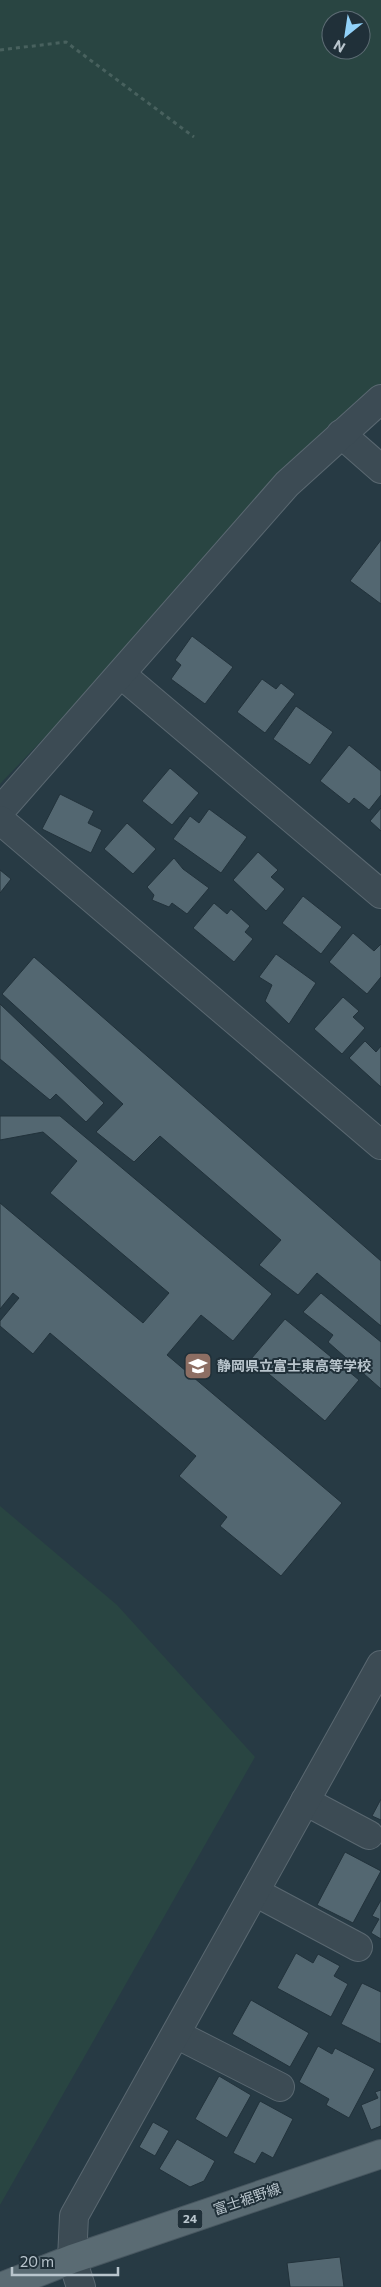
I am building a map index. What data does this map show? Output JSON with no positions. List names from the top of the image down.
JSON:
{
  "streets": {
    "main road": ["富士裾野線", "24"]
  },
  "places": {
    "school or university": ["静岡県立富士東高等学校"]
  },
  "scale_bar": "20 m",
  "north": "bottom left"
}
